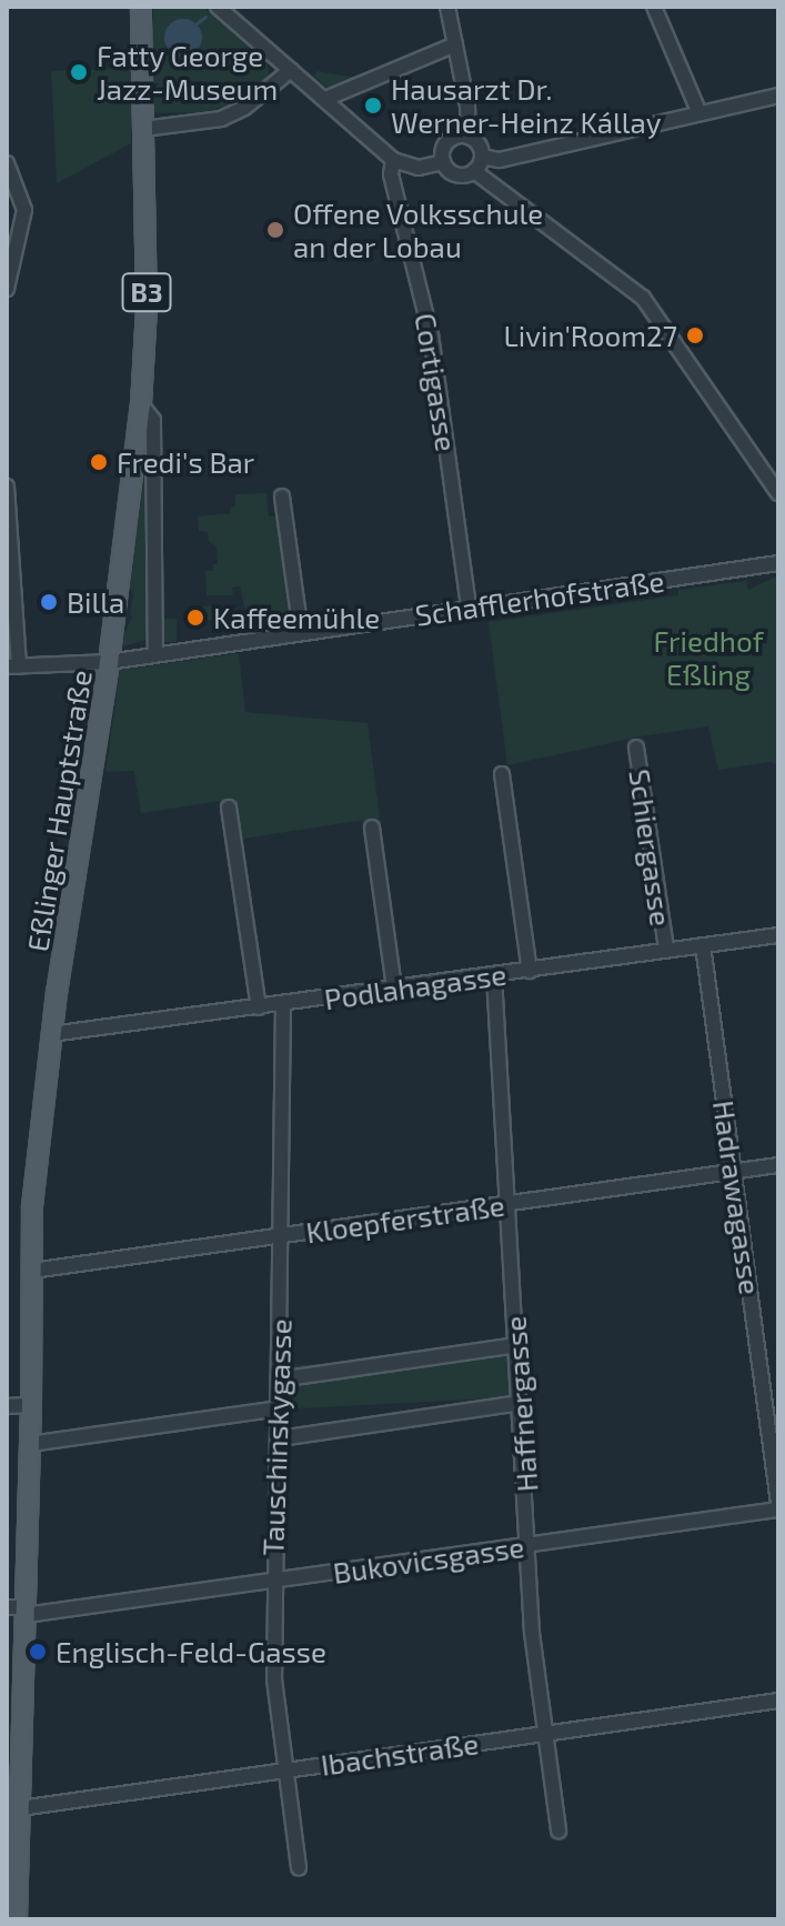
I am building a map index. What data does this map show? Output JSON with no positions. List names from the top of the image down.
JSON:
{
  "streets": {
    "main road": ["B3", "Eßlinger Hauptstraße"],
    "street": [
      "Cortigasse",
      "Schafflerhofstraße",
      "Schiergasse",
      "Podlahagasse",
      "Hadrawagasse",
      "Kloepferstraße",
      "Haffnergasse",
      "Tauschinskygasse",
      "Bukovicsgasse",
      "Ibachstraße"
    ]
  },
  "crossings": [
    ["Cortigasse", "Schafflerhofstraße"],
    ["Schafflerhofstraße", "Eßlinger Hauptstraße"],
    ["Eßlinger Hauptstraße", "Podlahagasse"],
    ["Eßlinger Hauptstraße", "Kloepferstraße"],
    ["Eßlinger Hauptstraße", "Bukovicsgasse"],
    ["Eßlinger Hauptstraße", "Ibachstraße"],
    ["Schiergasse", "Podlahagasse"],
    ["Podlahagasse", "Hadrawagasse"],
    ["Podlahagasse", "Haffnergasse"],
    ["Podlahagasse", "Tauschinskygasse"],
    ["Hadrawagasse", "Kloepferstraße"],
    ["Hadrawagasse", "Bukovicsgasse"],
    ["Kloepferstraße", "Haffnergasse"],
    ["Kloepferstraße", "Tauschinskygasse"],
    ["Haffnergasse", "Bukovicsgasse"],
    ["Haffnergasse", "Ibachstraße"],
    ["Tauschinskygasse", "Bukovicsgasse"],
    ["Tauschinskygasse", "Ibachstraße"]
  ],
  "parks": ["Friedhof Eßling"],
  "places": [
    "Fatty George Jazz-Museum",
    "Hausarzt Dr. Werner-Heinz Kállay",
    "Offene Volksschule an der Lobau",
    "Livin'Room27",
    "Fredi's Bar",
    "Billa",
    "Kaffeemühle",
    "Englisch-Feld-Gasse"
  ]
}
